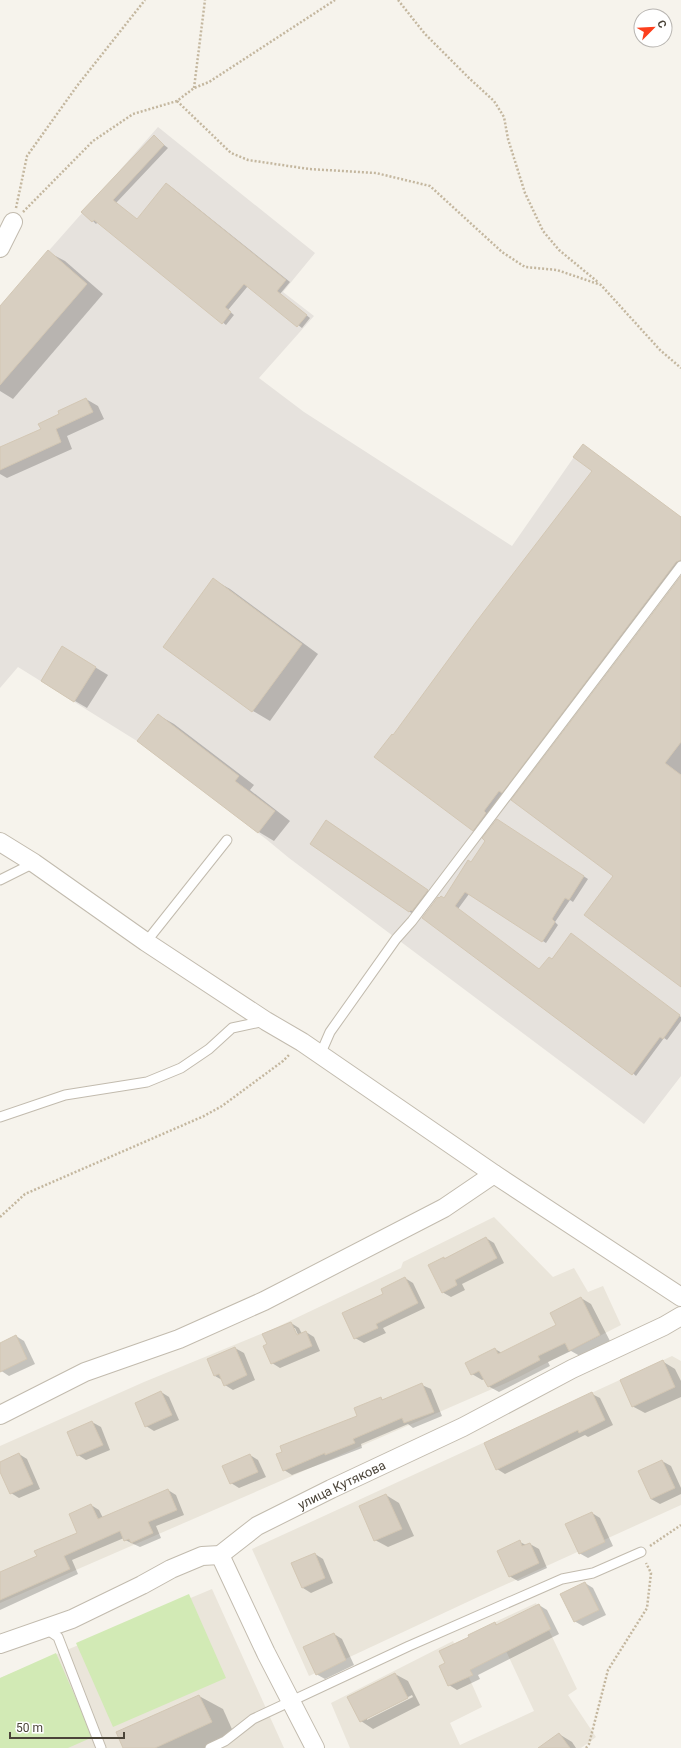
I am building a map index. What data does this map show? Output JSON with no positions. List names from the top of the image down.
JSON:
{
  "streets": {
    "street": ["улица Кутякова"]
  },
  "scale_bar": "50 m",
  "north": "top right"
}
